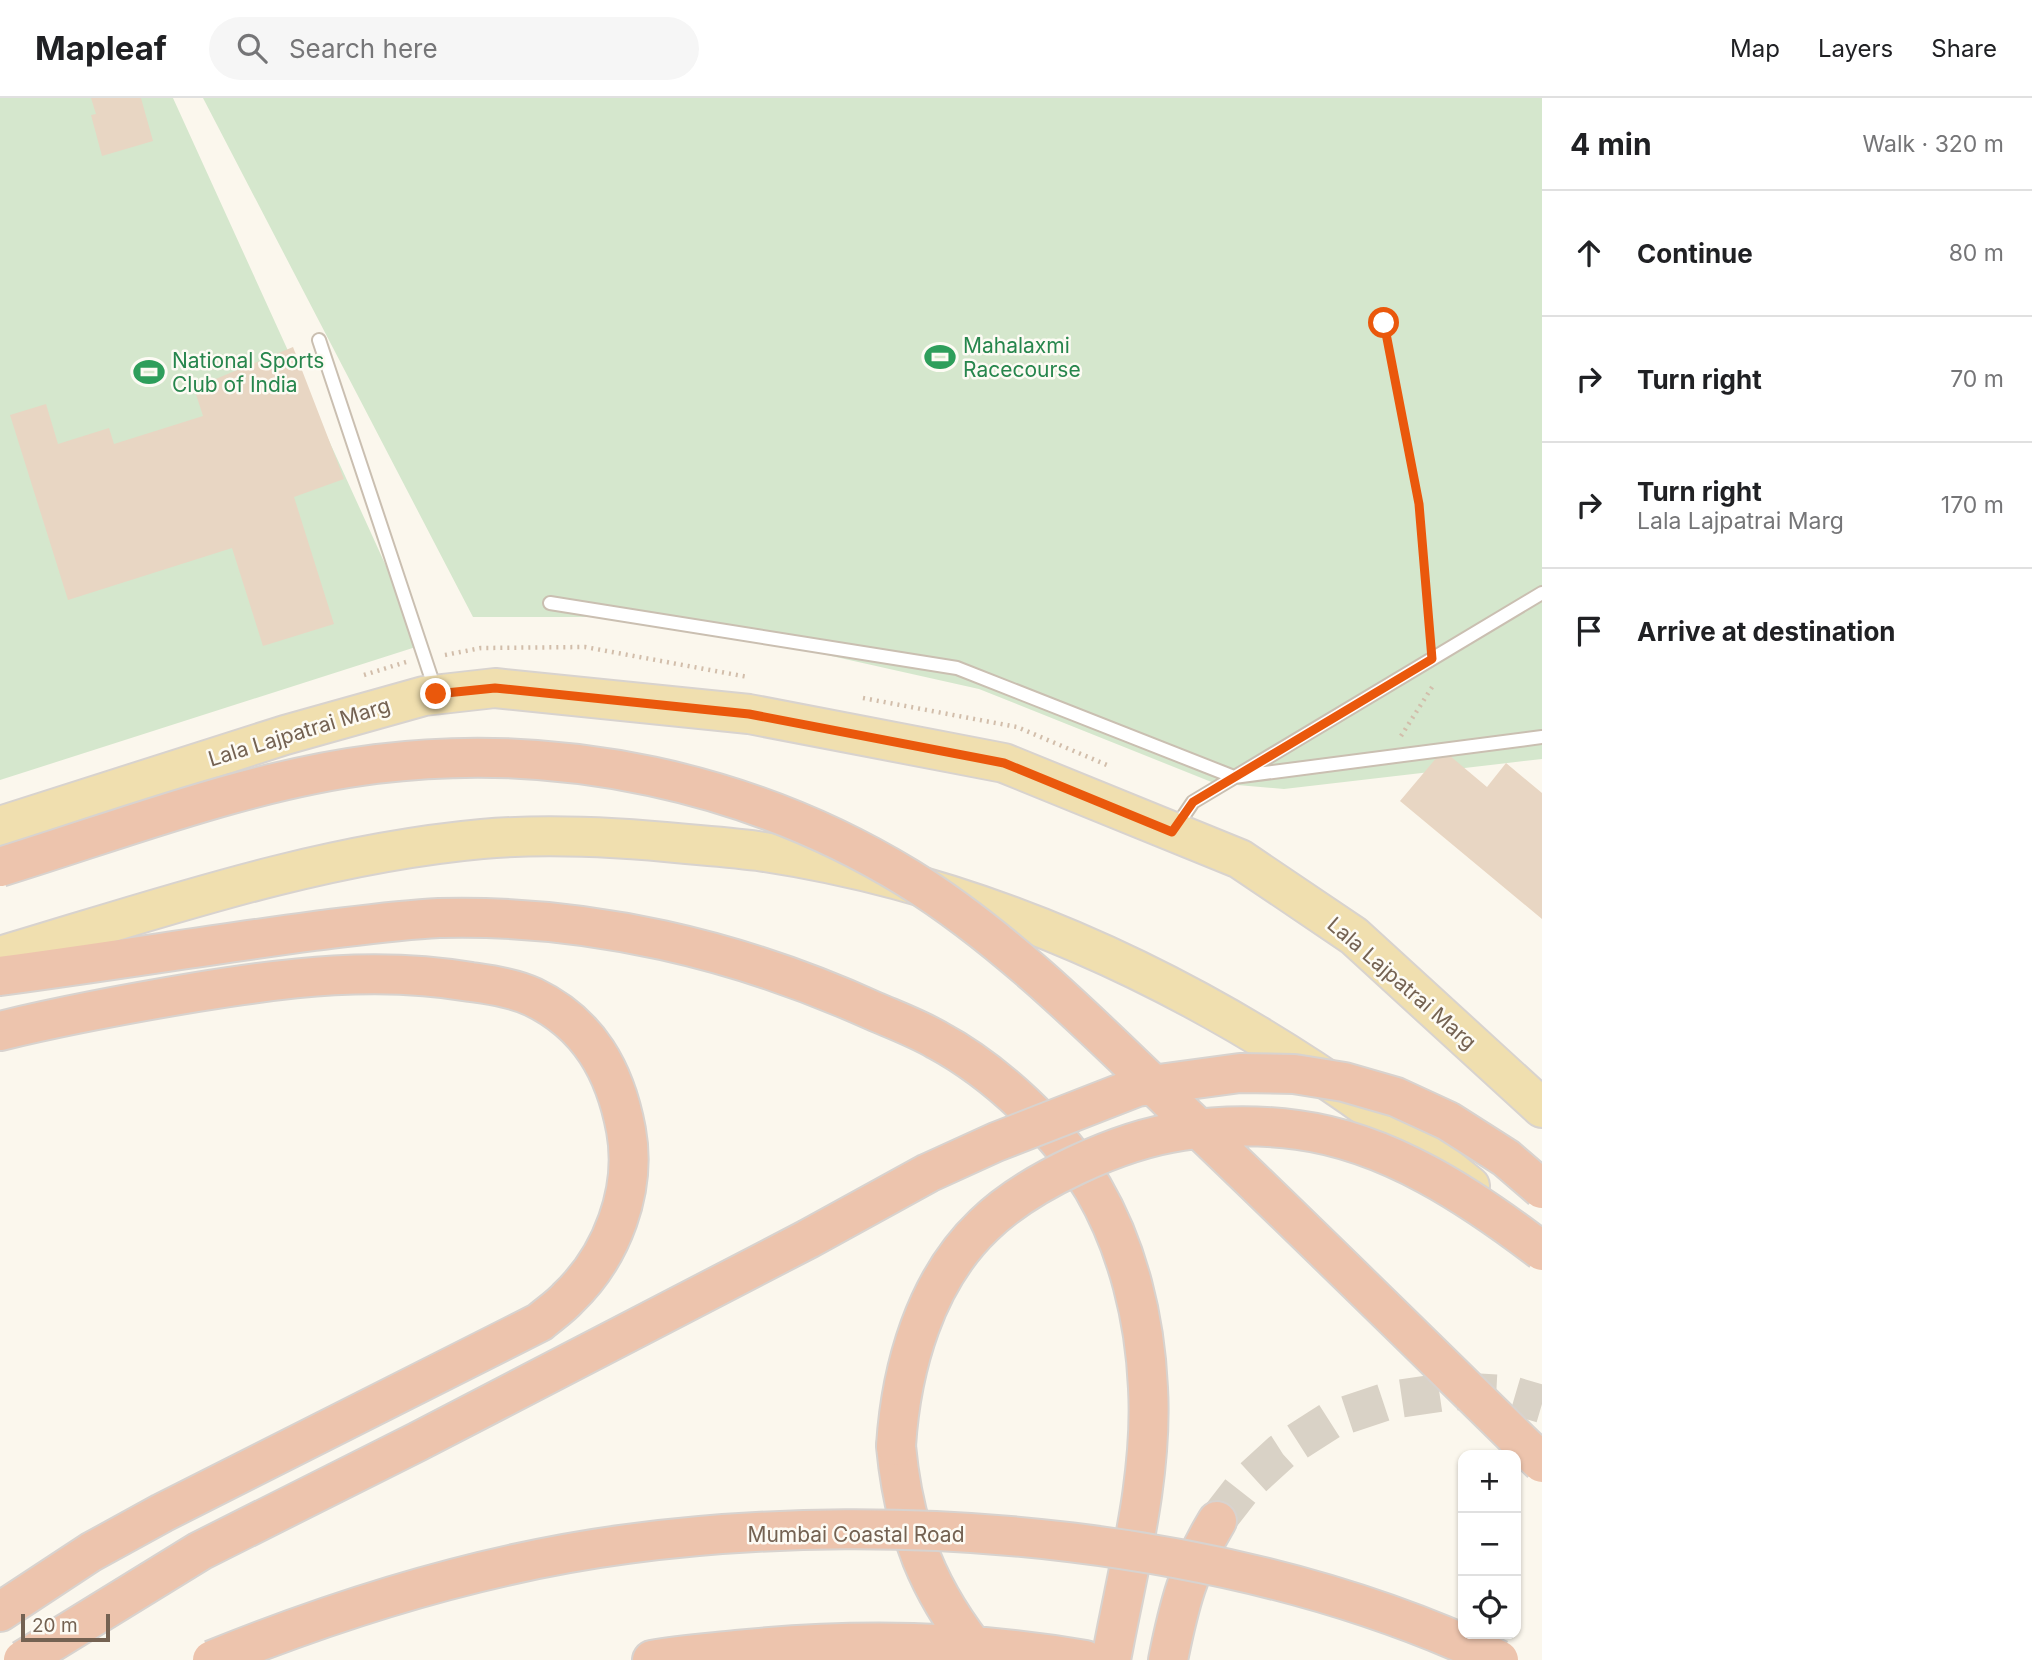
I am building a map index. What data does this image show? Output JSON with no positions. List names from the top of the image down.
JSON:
{
  "streets": {
    "highway": ["Mumbai Coastal Road"],
    "main road": ["Lala Lajpatrai Marg"]
  },
  "places": {
    "sports": ["Mahalaxmi Racecourse", "National Sports Club of India"]
  },
  "scale_bar": "20 m",
  "page": {
    "header": "Mapleaf",
    "search": "Search here",
    "nav": ["Map", "Layers", "Share"],
    "heading": ["4 min", "Walk · 320 m"],
    "list": [
      ["Continue", "80 m"],
      ["Turn right", "70 m"],
      ["Turn right", "Lala Lajpatrai Marg", "170 m"],
      "Arrive at destination"
    ],
    "map_buttons": ["+", "−"],
    "scale": "20 m"
  }
}
